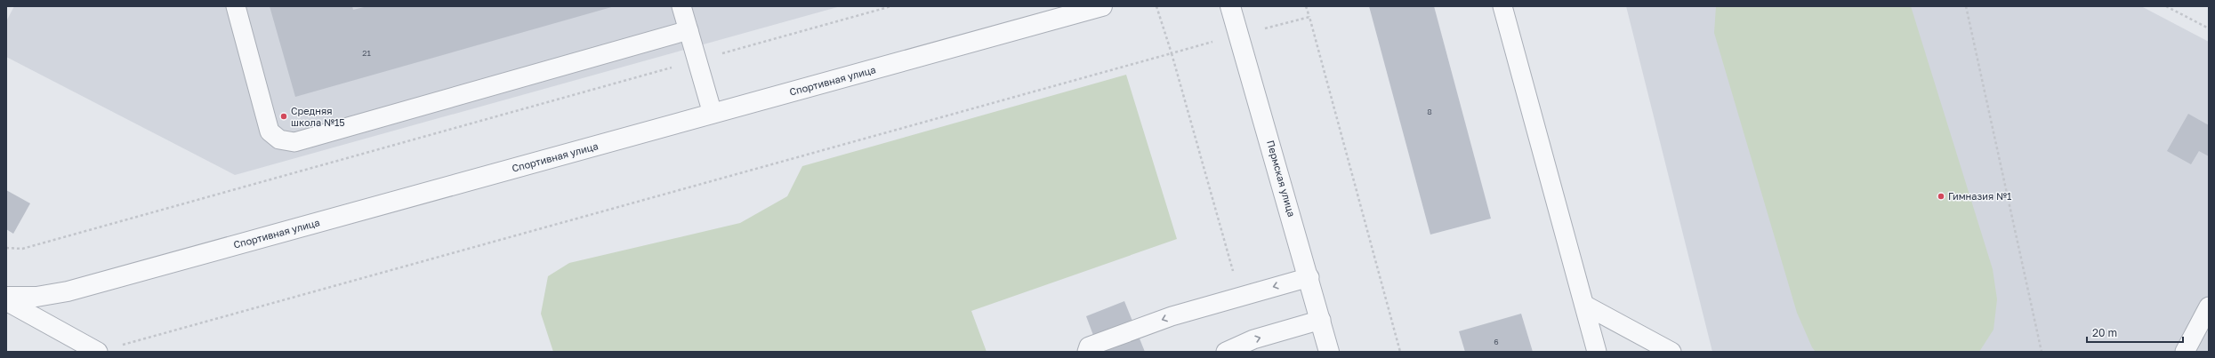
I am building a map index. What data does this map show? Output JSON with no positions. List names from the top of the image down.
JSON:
{
  "streets": {
    "street": ["Спортивная улица", "Пермская улица"]
  },
  "places": ["Средняя школа №15", "Гимназия №1"],
  "house_numbers": ["21", "8", "6"],
  "scale_bar": "20 m"
}
